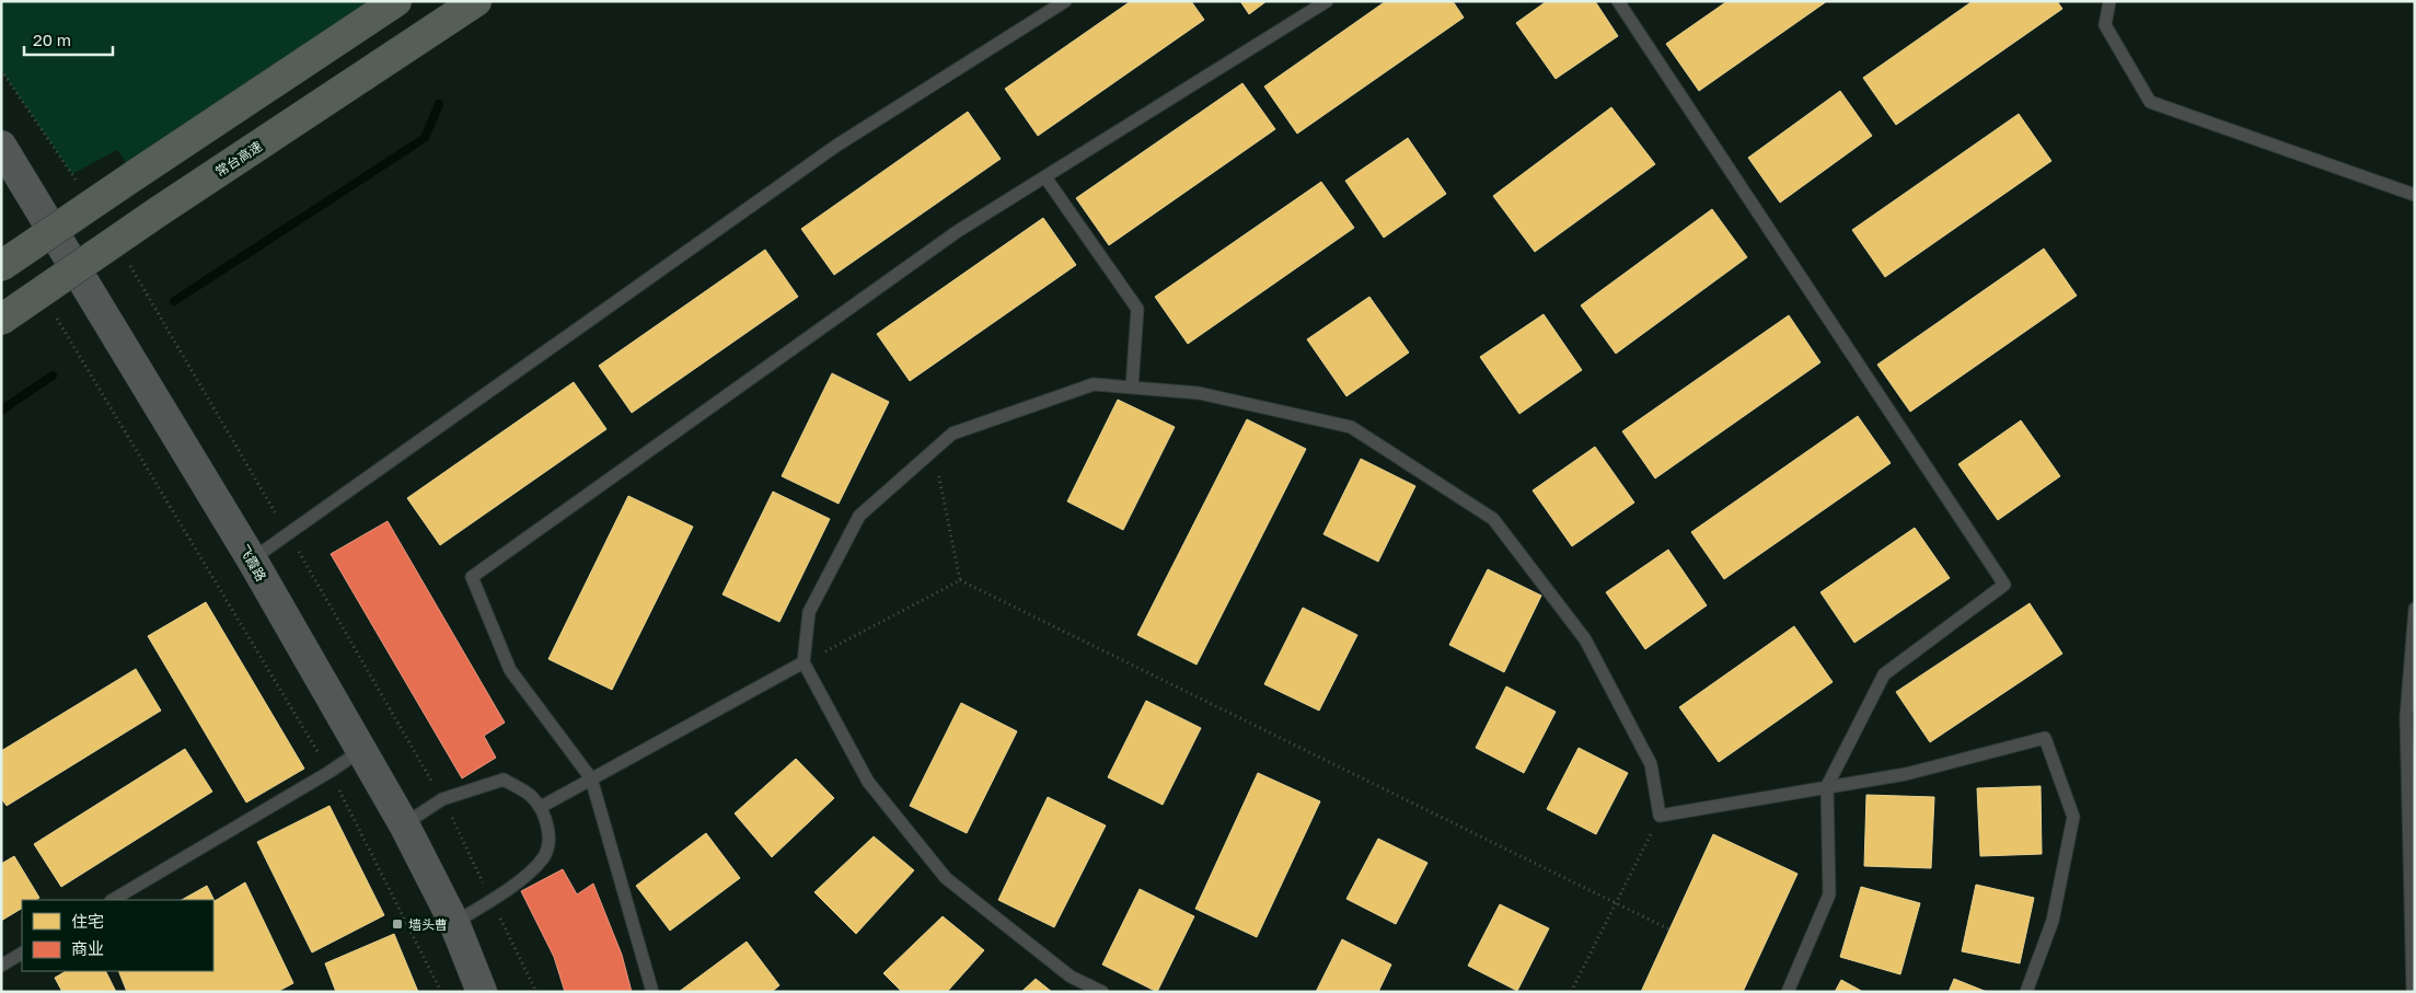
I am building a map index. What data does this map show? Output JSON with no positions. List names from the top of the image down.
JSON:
{
  "streets": {
    "highway": ["常台高速"],
    "main road": ["飞霞路"]
  },
  "places": {
    "transit": ["墙头曹"]
  },
  "legend": ["住宅", "商业"],
  "scale_bar": "20 m"
}
